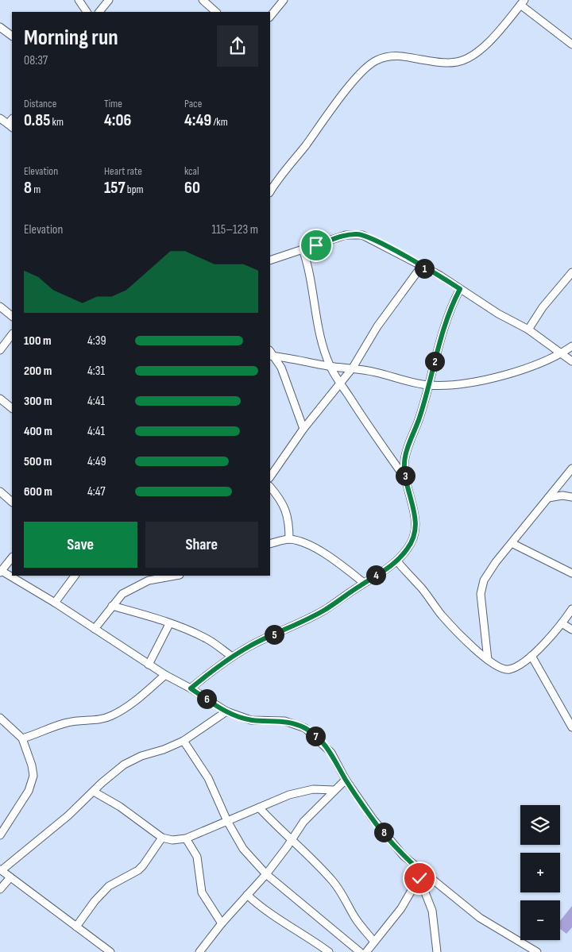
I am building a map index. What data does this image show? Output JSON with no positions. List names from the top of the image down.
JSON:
{
  "page": {
    "heading": ["Morning run", "08:37"],
    "stats": [
      ["Distance", "0.85 km"],
      ["Time", "4:06"],
      ["Pace", "4:49 /km"],
      ["Elevation", "8 m"],
      ["Heart rate", "157 bpm"],
      ["kcal", "60"]
    ],
    "chart": ["Elevation", "115–123 m"],
    "pins": [
      "1",
      "2",
      "3",
      "4",
      "5",
      "6",
      "7",
      "8"
    ],
    "list": [
      {
        "name": "100 m",
        "note": "4:39"
      },
      {
        "name": "200 m",
        "note": "4:31"
      },
      {
        "name": "300 m",
        "note": "4:41"
      },
      {
        "name": "400 m",
        "note": "4:41"
      },
      {
        "name": "500 m",
        "note": "4:49"
      },
      {
        "name": "600 m",
        "note": "4:47"
      }
    ],
    "buttons": ["Save", "Share"],
    "map_buttons": ["+", "−"]
  }
}
